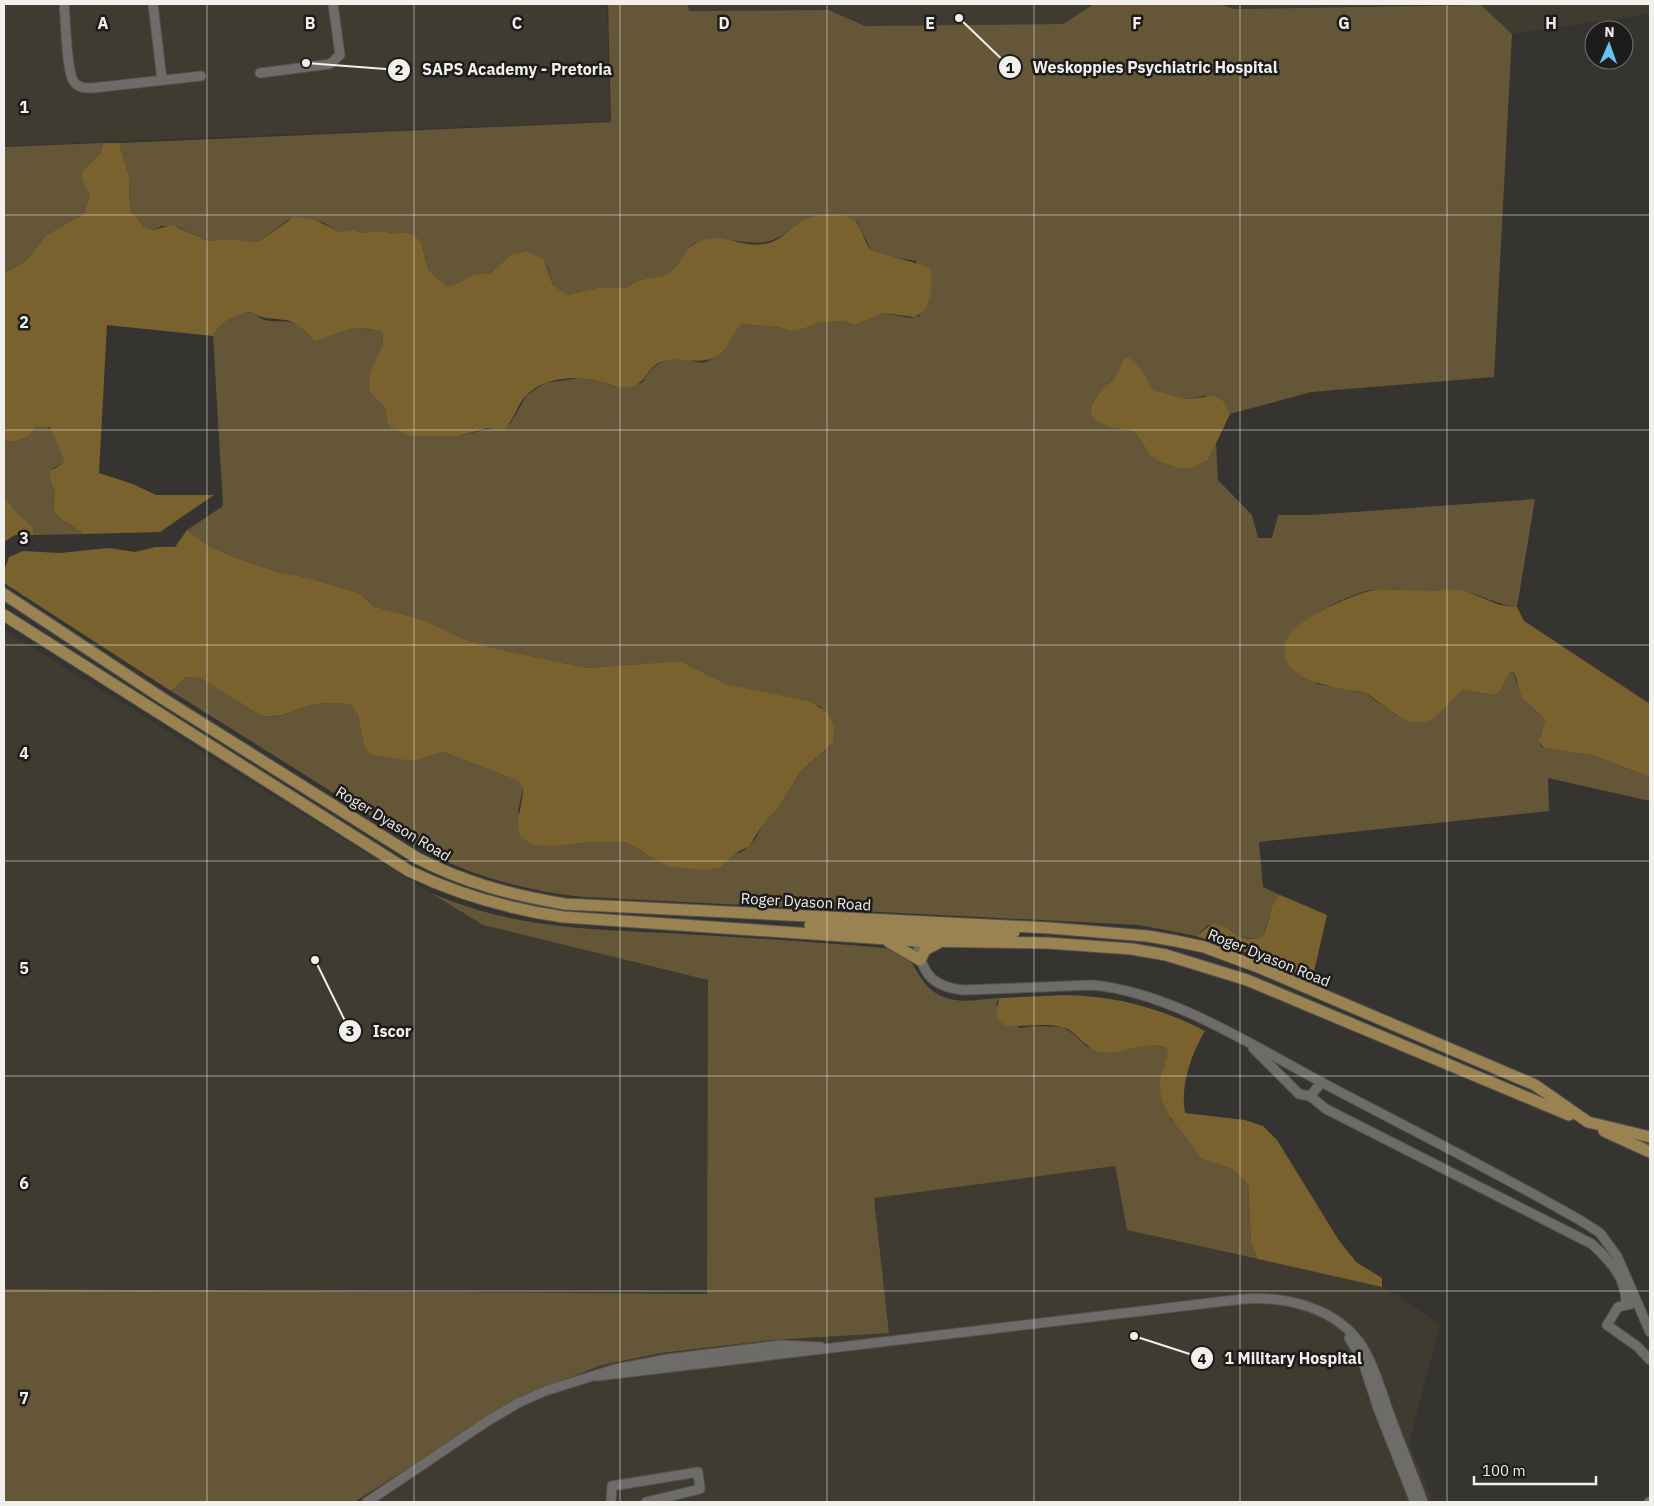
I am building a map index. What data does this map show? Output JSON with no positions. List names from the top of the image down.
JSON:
{
  "streets": {
    "main road": ["Roger Dyason Road"]
  },
  "places": [
    "Weskoppies Psychiatric Hospital",
    "SAPS Academy - Pretoria",
    "Iscor",
    "1 Military Hospital"
  ],
  "scale_bar": "100 m",
  "north": "top",
  "grid": {
    "columns": [
      "A",
      "B",
      "C",
      "D",
      "E",
      "F",
      "G",
      "H"
    ],
    "rows": [
      "1",
      "2",
      "3",
      "4",
      "5",
      "6",
      "7"
    ]
  }
}
